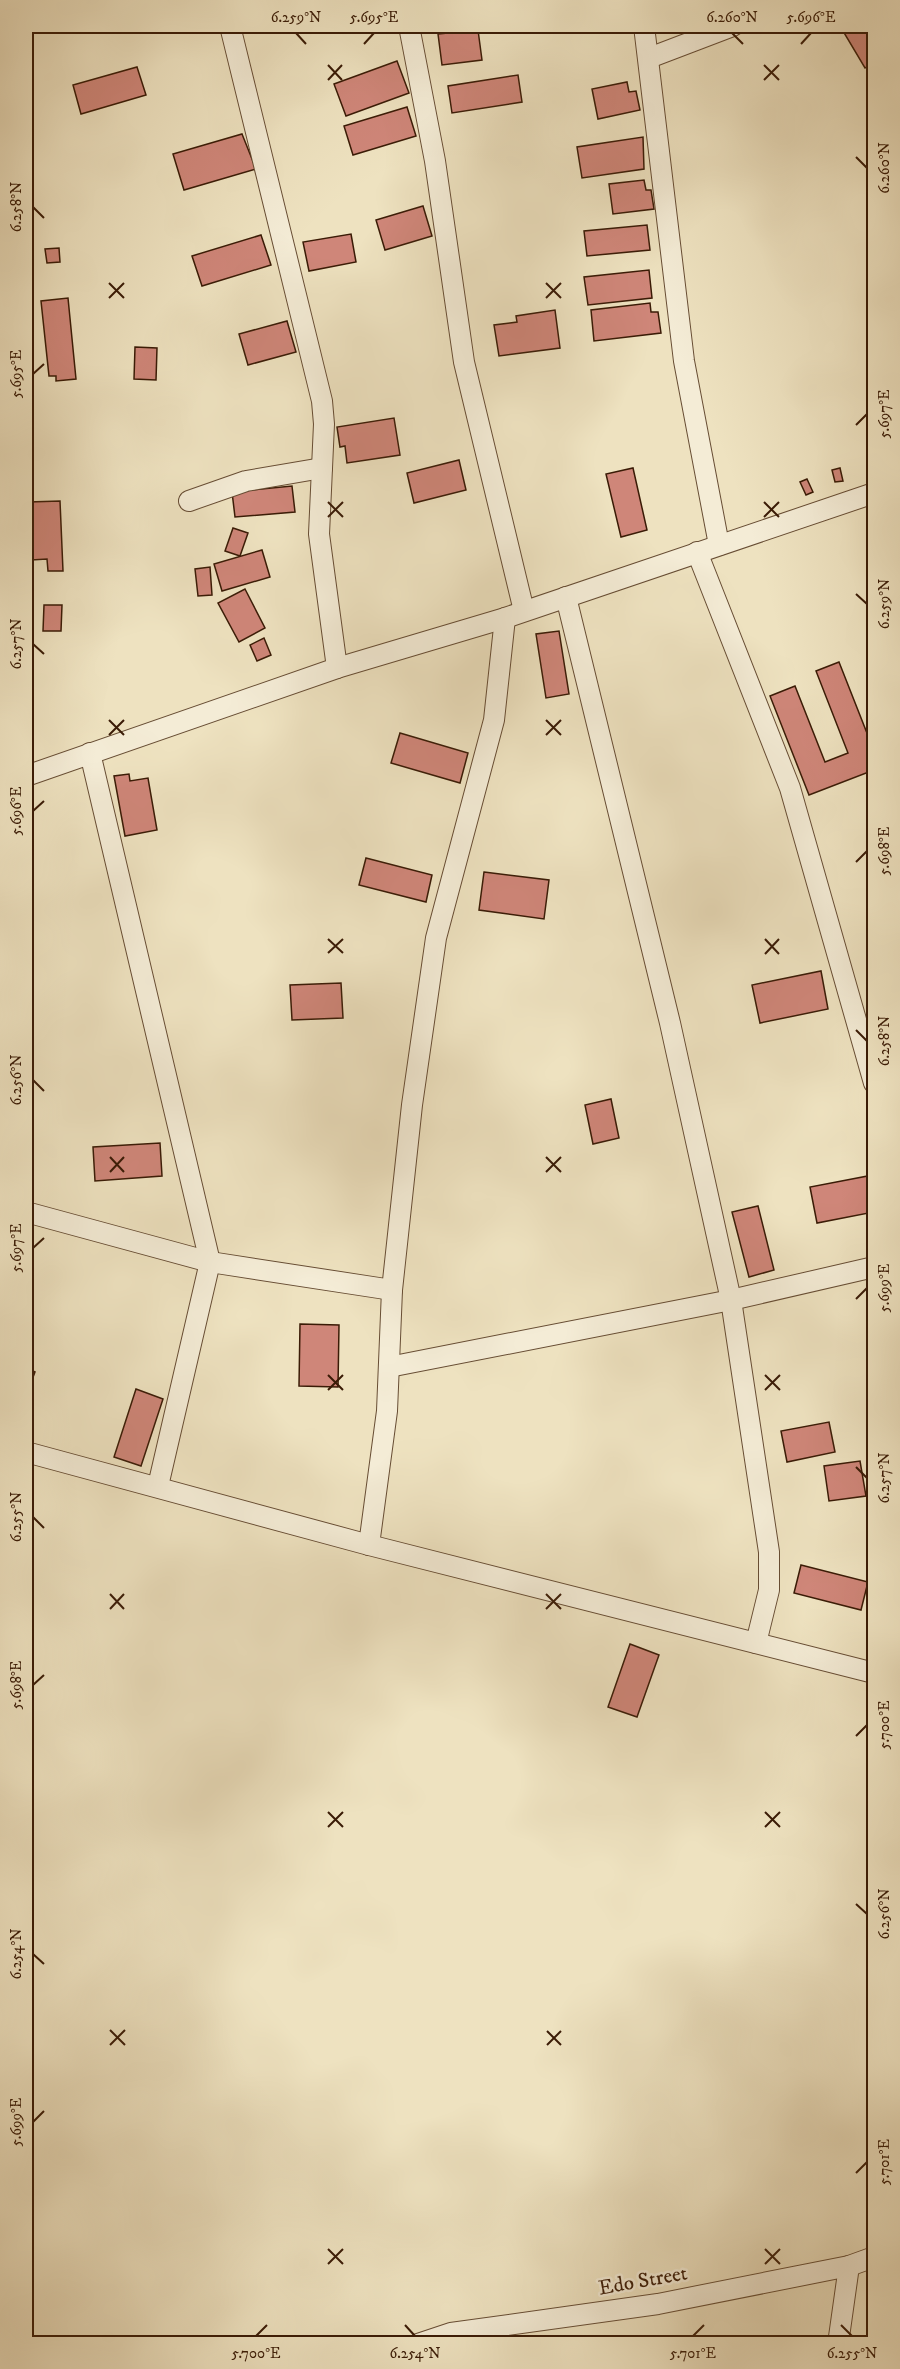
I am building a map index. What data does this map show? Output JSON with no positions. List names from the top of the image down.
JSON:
{
  "streets": {
    "street": ["Edo Street"]
  },
  "coordinates": [
    "6.259°N",
    "5.695°E",
    "6.260°N",
    "5.696°E",
    "6.258°N",
    "5.697°E",
    "6.257°N",
    "5.698°E",
    "6.256°N",
    "5.699°E",
    "6.255°N",
    "5.700°E",
    "6.254°N",
    "5.701°E"
  ]
}
